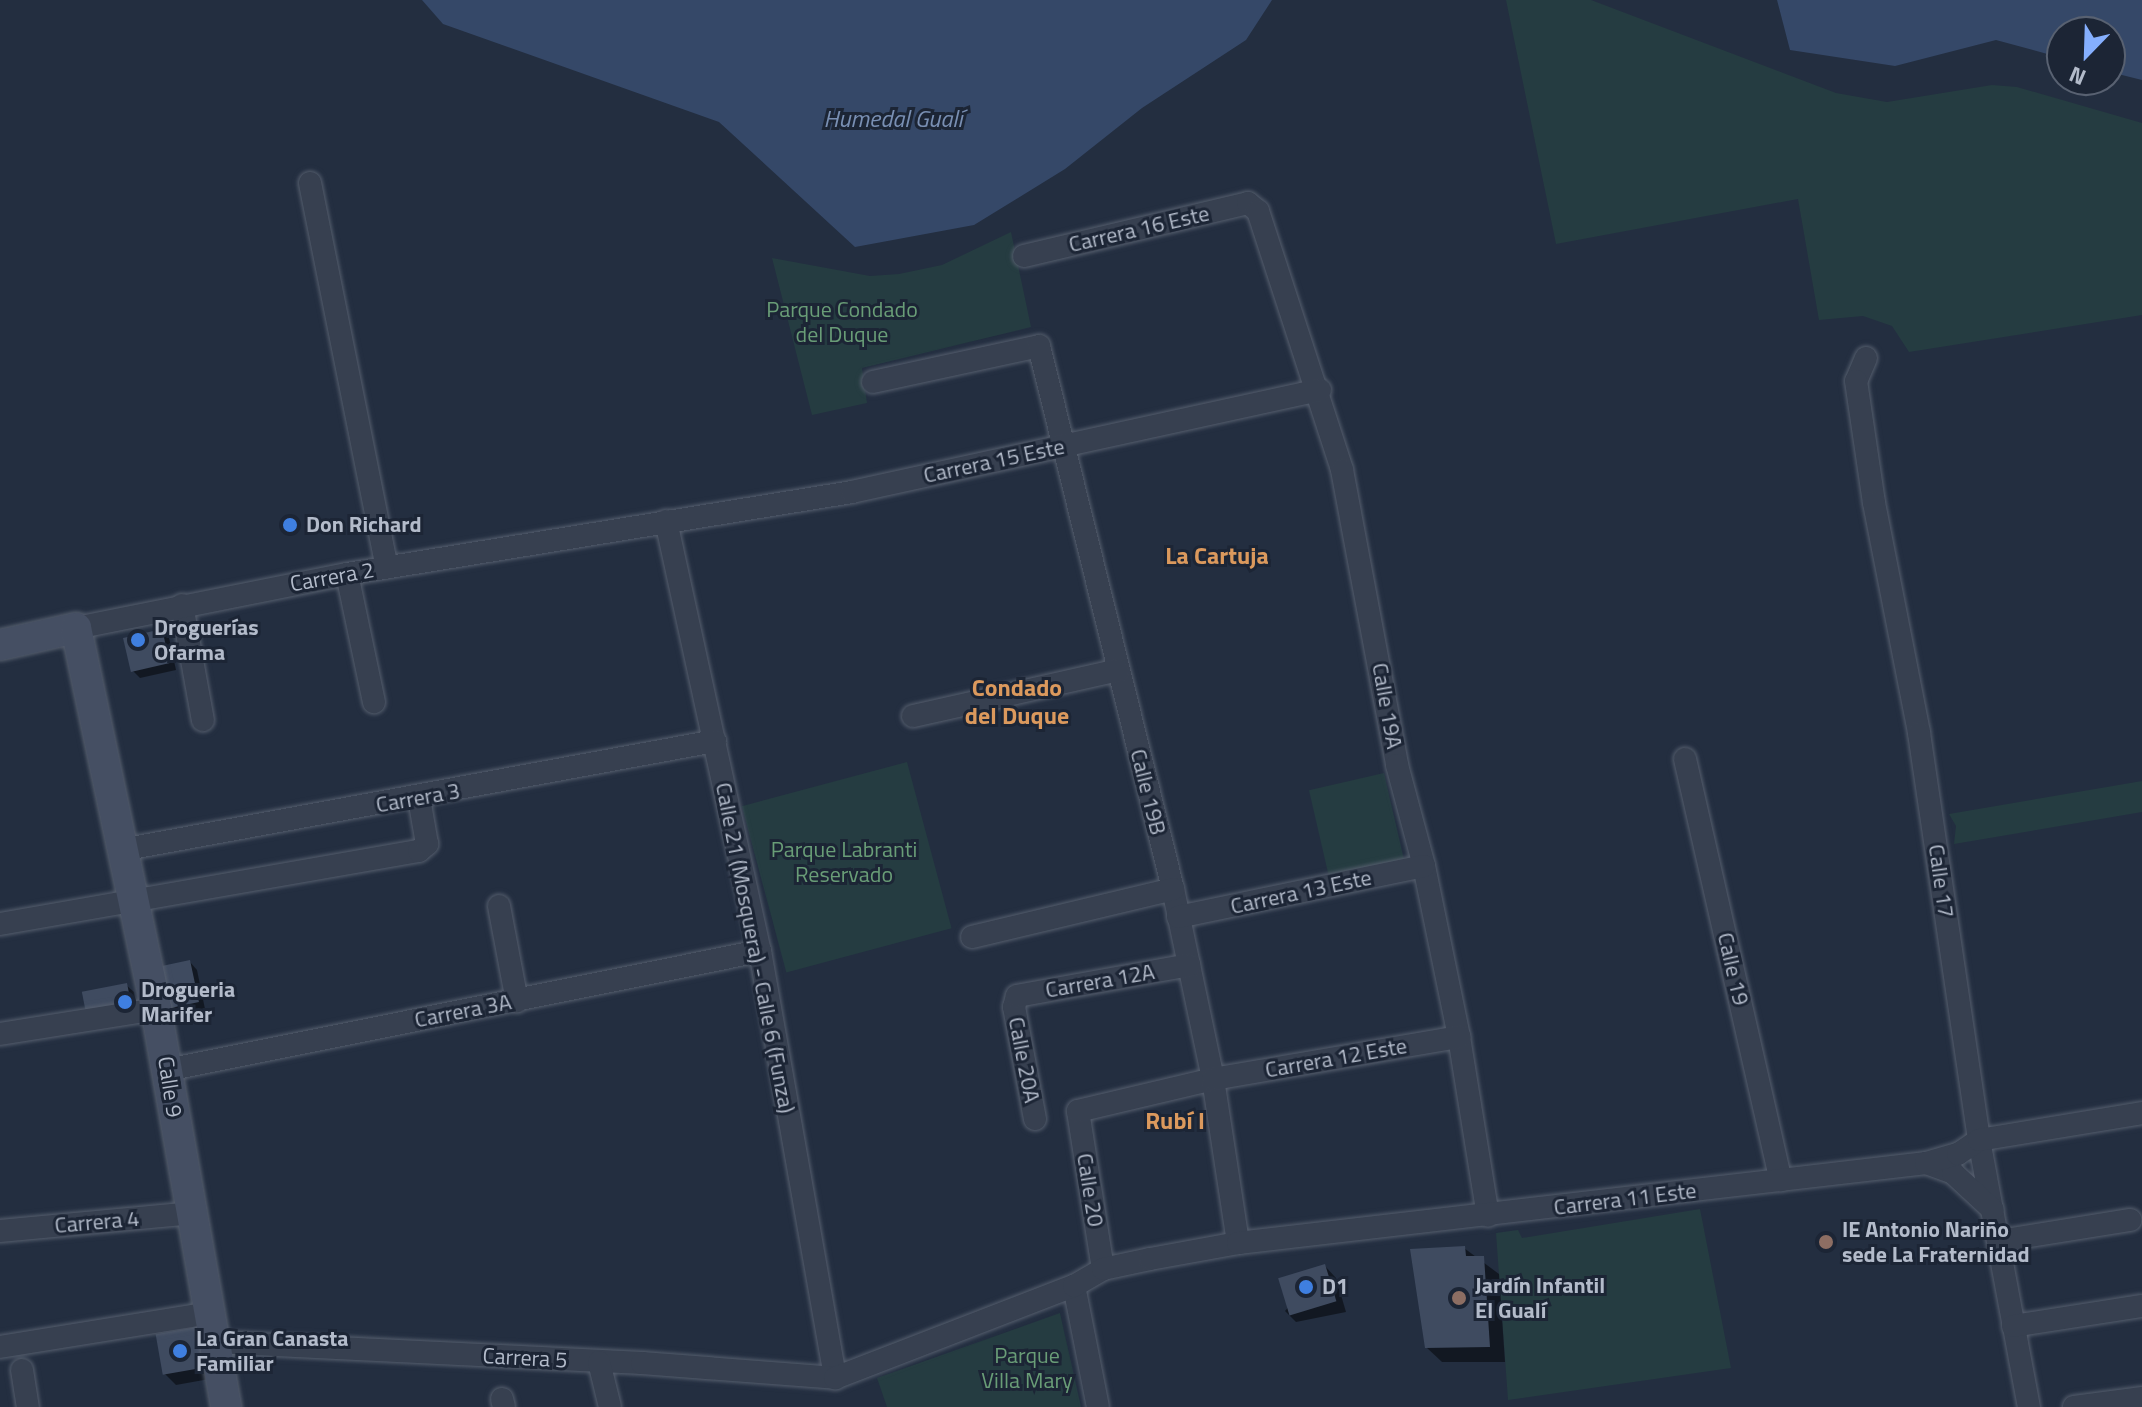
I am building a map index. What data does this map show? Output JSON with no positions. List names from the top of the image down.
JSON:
{
  "streets": {
    "main road": ["Carrera 2", "Calle 9"],
    "street": [
      "Carrera 16 Este",
      "Carrera 15 Este",
      "Calle 19A",
      "Calle 19B",
      "Carrera 3",
      "Calle 17",
      "Carrera 13 Este",
      "Calle 21 (Mosquera) - Calle 6 (Funza)",
      "Calle 19",
      "Carrera 12A",
      "Carrera 3A",
      "Carrera 12 Este",
      "Calle 20A",
      "Calle 20",
      "Carrera 11 Este",
      "Carrera 4",
      "Carrera 5"
    ]
  },
  "crossings": [
    ["Carrera 16 Este", "Calle 19A"],
    ["Carrera 15 Este", "Carrera 2"],
    ["Carrera 15 Este", "Calle 19A"],
    ["Carrera 15 Este", "Calle 19B"],
    ["Carrera 15 Este", "Calle 21 (Mosquera) - Calle 6 (Funza)"],
    ["Carrera 2", "Calle 21 (Mosquera) - Calle 6 (Funza)"],
    ["Carrera 2", "Calle 9"],
    ["Calle 19A", "Carrera 13 Este"],
    ["Calle 19A", "Carrera 12 Este"],
    ["Calle 19A", "Carrera 11 Este"],
    ["Calle 19B", "Carrera 13 Este"],
    ["Calle 19B", "Carrera 12A"],
    ["Calle 19B", "Carrera 12 Este"],
    ["Calle 19B", "Carrera 11 Este"],
    ["Carrera 3", "Calle 21 (Mosquera) - Calle 6 (Funza)"],
    ["Carrera 3", "Calle 9"],
    ["Calle 17", "Carrera 11 Este"],
    ["Calle 21 (Mosquera) - Calle 6 (Funza)", "Carrera 3A"],
    ["Calle 21 (Mosquera) - Calle 6 (Funza)", "Carrera 5"],
    ["Calle 19", "Carrera 11 Este"],
    ["Carrera 12A", "Calle 20A"],
    ["Carrera 3A", "Calle 9"],
    ["Carrera 12 Este", "Calle 20"],
    ["Calle 9", "Carrera 4"],
    ["Calle 9", "Carrera 5"],
    ["Calle 20", "Carrera 11 Este"]
  ],
  "districts": ["La Cartuja", "Condado del Duque", "Rubí I"],
  "water": ["Humedal Gualí"],
  "parks": ["Parque Condado del Duque", "Parque Labranti Reservado", "Parque Villa Mary"],
  "places": [
    "Don Richard",
    "Droguerías Ofarma",
    "Drogueria Marifer",
    "IE Antonio Nariño sede La Fraternidad",
    "D1",
    "Jardín Infantil El Gualí",
    "La Gran Canasta Familiar"
  ],
  "north": "bottom left"
}
